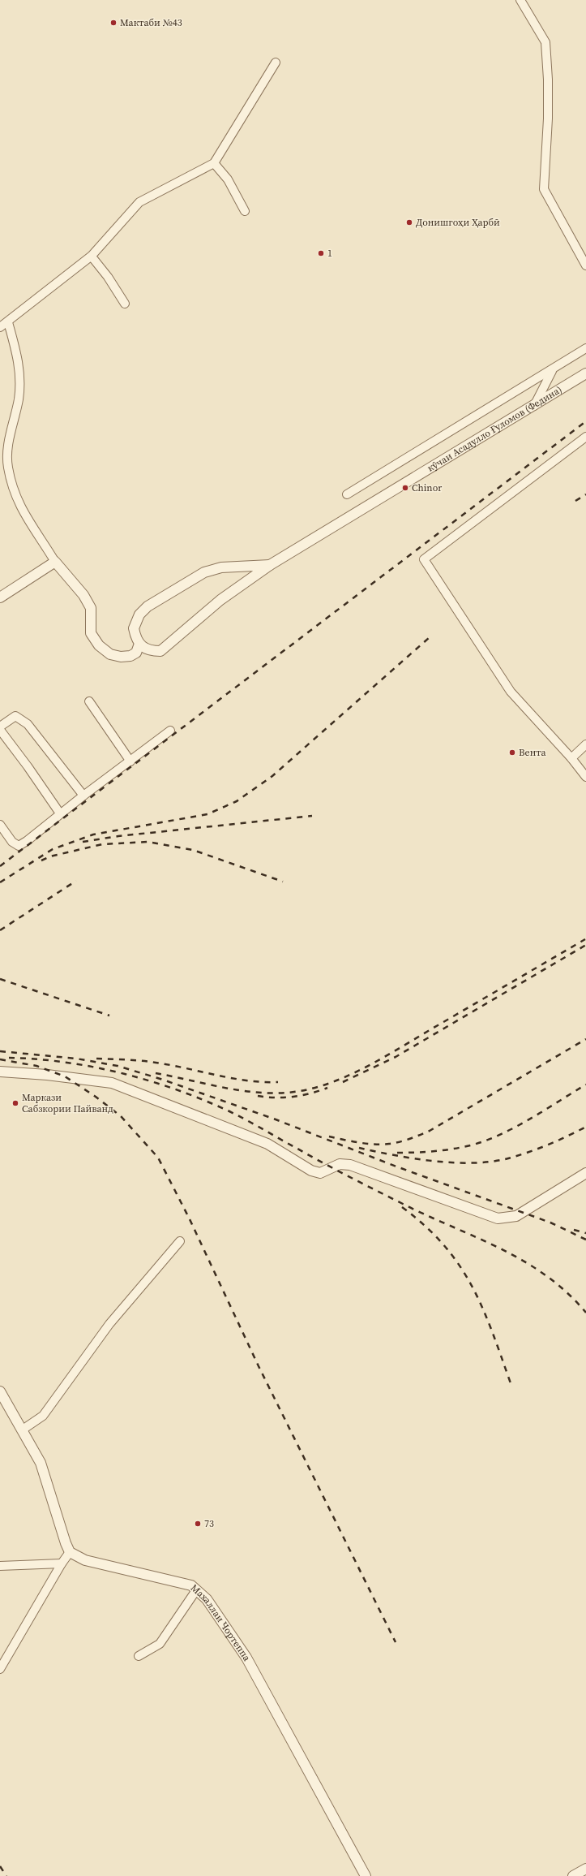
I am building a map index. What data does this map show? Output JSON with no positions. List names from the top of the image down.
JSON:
{
  "streets": {
    "street": ["кӯчаи Асадулло Ғуломов (Федина)", "Махаллаи Чортеппа"]
  },
  "places": [
    "Мактаби №43",
    "Донишгоҳи Ҳарбӣ",
    "1",
    "Chinor",
    "Вента",
    "Маркази Сабзкории Пайванд",
    "73"
  ]
}
